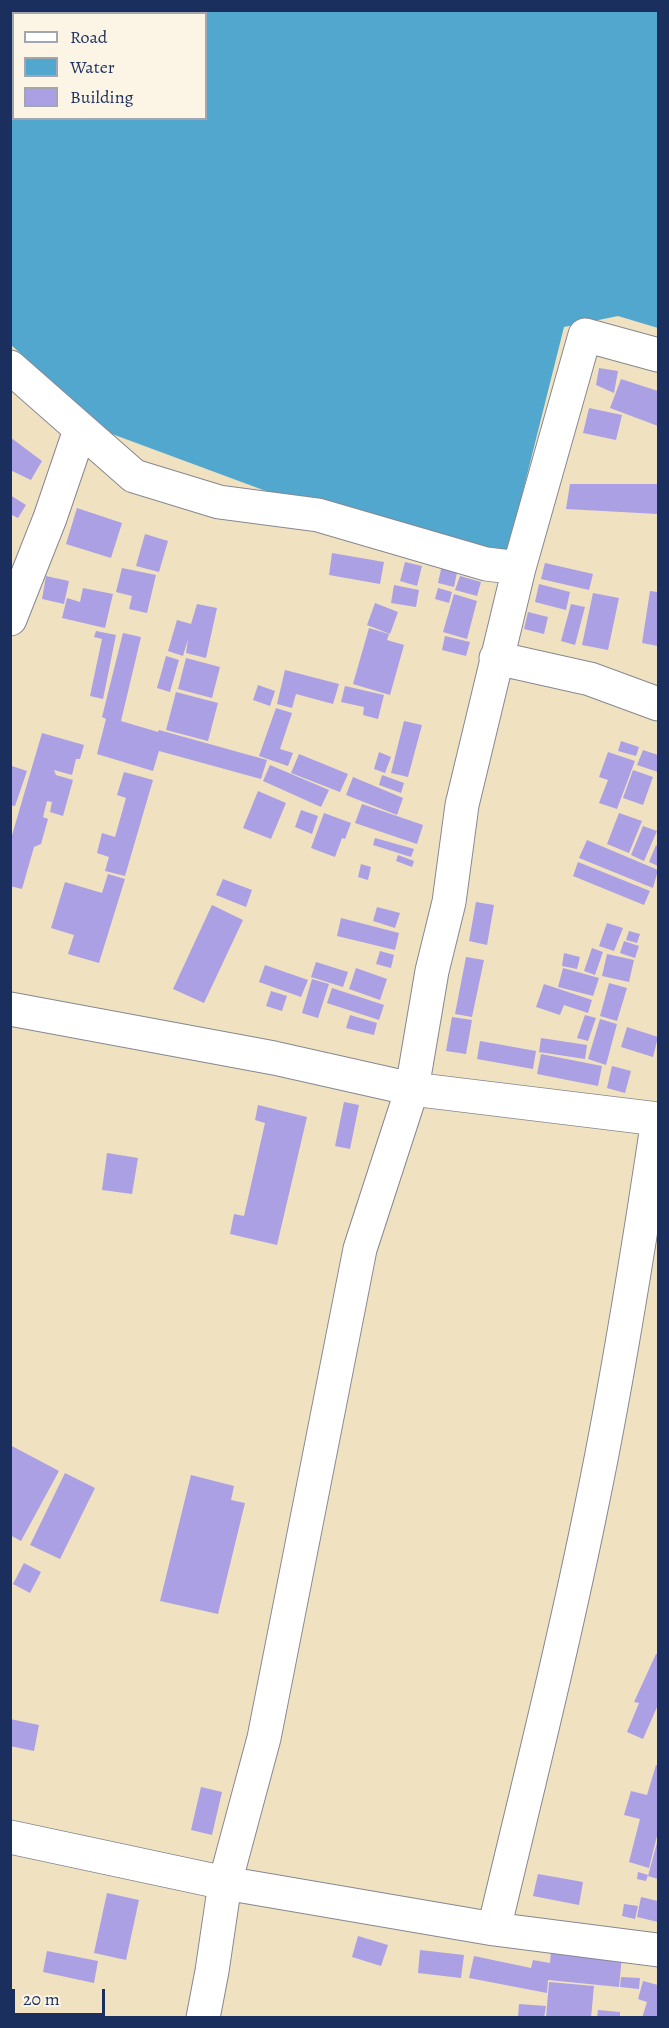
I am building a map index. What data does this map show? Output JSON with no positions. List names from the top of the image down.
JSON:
{
  "legend": ["Road", "Water", "Building"],
  "scale_bar": "20 m"
}
